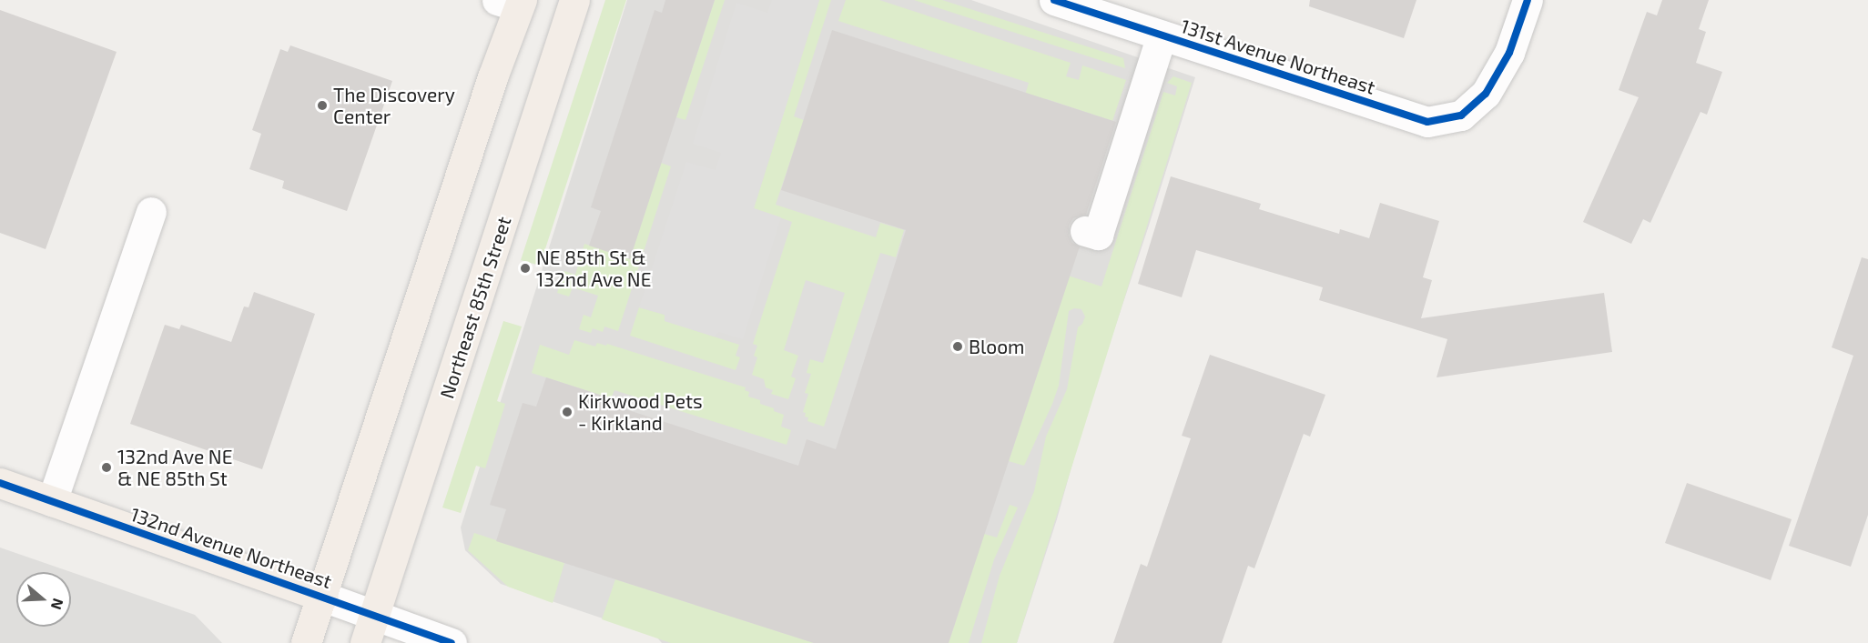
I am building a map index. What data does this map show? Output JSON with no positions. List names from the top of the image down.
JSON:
{
  "streets": {
    "main road": ["Northeast 85th Street", "132nd Avenue Northeast"],
    "street": ["131st Avenue Northeast"]
  },
  "crossings": [
    ["Northeast 85th Street", "132nd Avenue Northeast"]
  ],
  "places": [
    "The Discovery Center",
    "NE 85th St & 132nd Ave NE",
    "Bloom",
    "Kirkwood Pets - Kirkland",
    "132nd Ave NE & NE 85th St"
  ],
  "north": "right"
}
